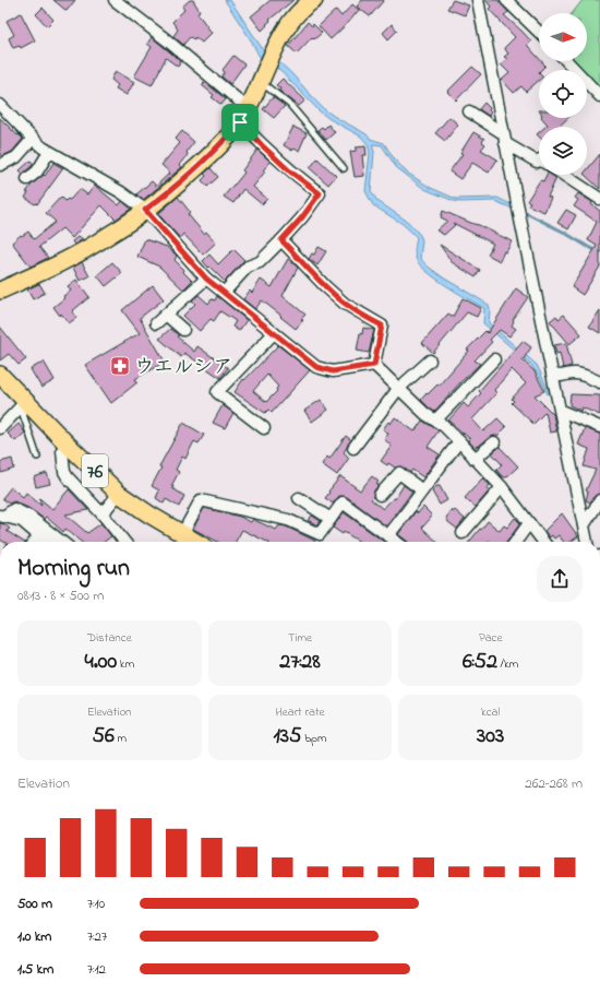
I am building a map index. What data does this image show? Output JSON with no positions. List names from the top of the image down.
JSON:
{
  "streets": {
    "main road": ["76"]
  },
  "places": {
    "pharmacy": ["ウエルシア"]
  },
  "north": "right",
  "page": {
    "heading": ["Morning run", "08:13 · 8 × 500 m"],
    "stats": [
      ["Distance", "4.00 km"],
      ["Time", "27:28"],
      ["Pace", "6:52 /km"],
      ["Elevation", "56 m"],
      ["Heart rate", "135 bpm"],
      ["kcal", "303"]
    ],
    "chart": ["Elevation", "262–268 m"],
    "list": [
      {
        "name": "500 m",
        "note": "7:10"
      },
      {
        "name": "1.0 km",
        "note": "7:27"
      },
      {
        "name": "1.5 km",
        "note": "7:12"
      }
    ]
  }
}
